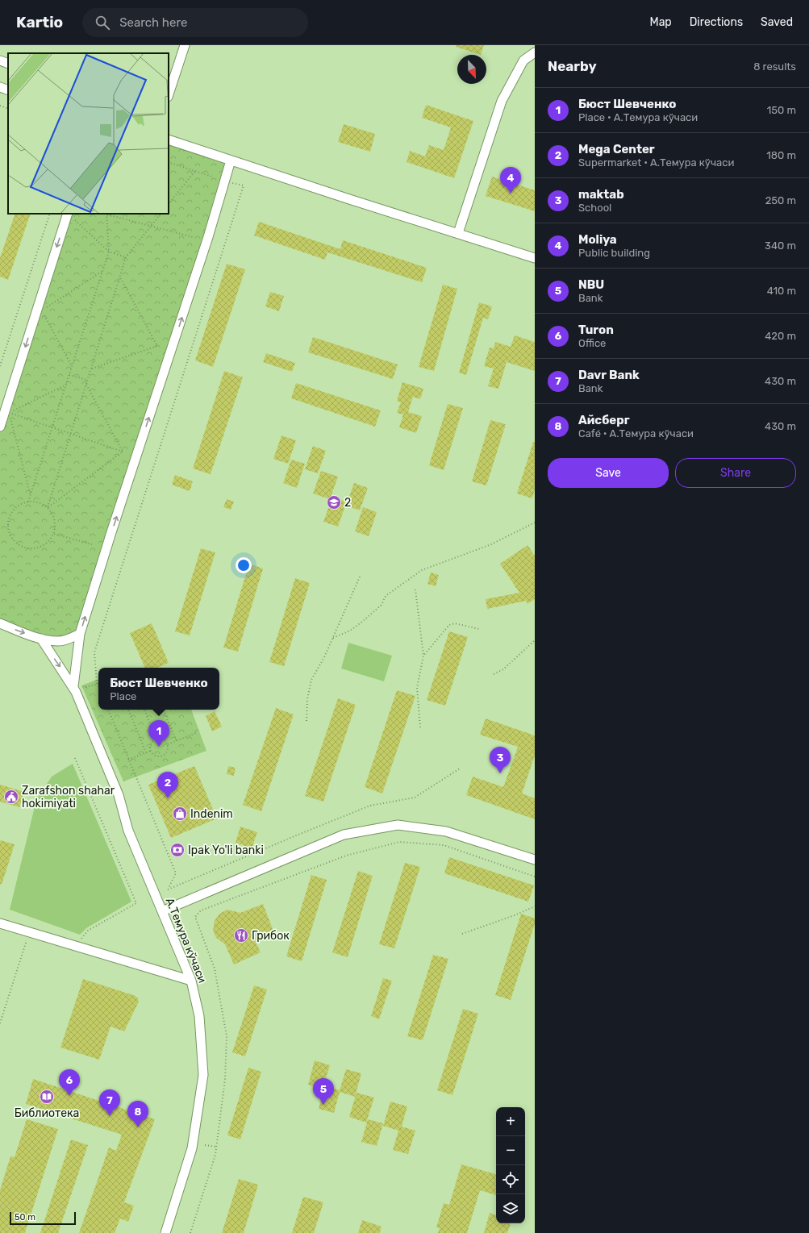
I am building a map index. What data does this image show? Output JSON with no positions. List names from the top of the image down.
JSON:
{
  "streets": {
    "street": ["А.Темура кўчаси"]
  },
  "places": {
    "school or university": ["2"],
    "public building": ["Zarafshon shahar hokimiyati"],
    "shop": ["Indenim"],
    "bank": ["Ipak Yo'li banki"],
    "restaurant": ["Грибок"],
    "library": ["Библиотека"]
  },
  "scale_bar": "50 m",
  "north": "bottom right",
  "page": {
    "header": "Kartio",
    "search": "Search here",
    "nav": ["Map", "Directions", "Saved"],
    "heading": ["Nearby", "8 results"],
    "list": [
      {
        "mark": "1",
        "name": "Бюст Шевченко",
        "note": "Place · А.Темура кўчаси",
        "value": "150 m"
      },
      {
        "mark": "2",
        "name": "Mega Center",
        "note": "Supermarket · А.Темура кўчаси",
        "value": "180 m"
      },
      {
        "mark": "3",
        "name": "maktab",
        "note": "School",
        "value": "250 m"
      },
      {
        "mark": "4",
        "name": "Moliya",
        "note": "Public building",
        "value": "340 m"
      },
      {
        "mark": "5",
        "name": "NBU",
        "note": "Bank",
        "value": "410 m"
      },
      {
        "mark": "6",
        "name": "Turon",
        "note": "Office",
        "value": "420 m"
      },
      {
        "mark": "7",
        "name": "Davr Bank",
        "note": "Bank",
        "value": "430 m"
      },
      {
        "mark": "8",
        "name": "Айсберг",
        "note": "Café · А.Темура кўчаси",
        "value": "430 m"
      }
    ],
    "pins": [
      "4",
      "1",
      "3",
      "2",
      "6",
      "5",
      "7",
      "8"
    ],
    "buttons": ["Save", "Share"],
    "popup": ["Бюст Шевченко", "Place"],
    "map_buttons": ["+", "−"],
    "scale": "50 m"
  }
}
